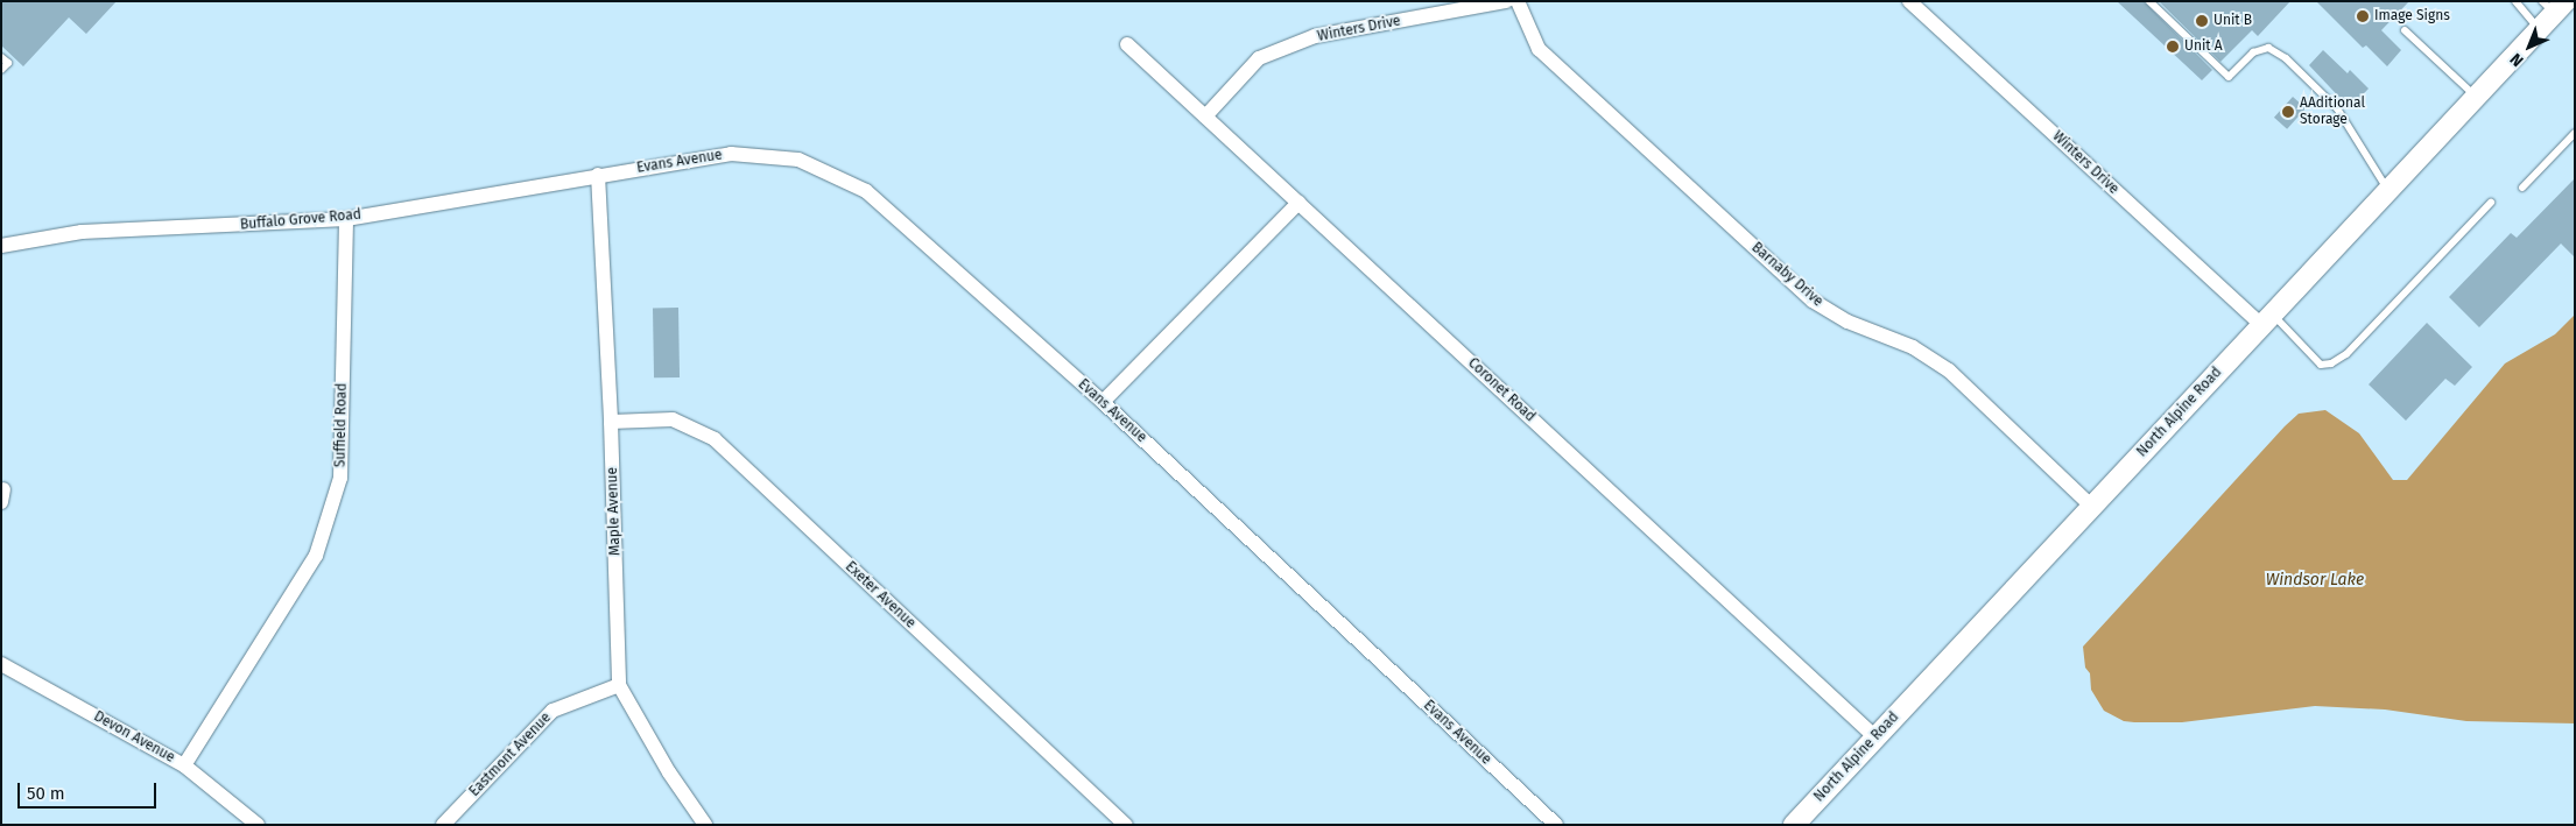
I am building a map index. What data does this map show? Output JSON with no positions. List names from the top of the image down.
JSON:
{
  "streets": {
    "main road": ["North Alpine Road"],
    "street": [
      "Winters Drive",
      "Evans Avenue",
      "Buffalo Grove Road",
      "Barnaby Drive",
      "Coronet Road",
      "Suffield Road",
      "Maple Avenue",
      "Exeter Avenue",
      "Devon Avenue",
      "Eastmont Avenue"
    ]
  },
  "crossings": [
    ["Winters Drive", "Coronet Road"],
    ["Winters Drive", "North Alpine Road"],
    ["Evans Avenue", "Buffalo Grove Road"],
    ["Evans Avenue", "Maple Avenue"],
    ["Buffalo Grove Road", "Suffield Road"],
    ["Buffalo Grove Road", "Maple Avenue"],
    ["Barnaby Drive", "North Alpine Road"],
    ["Coronet Road", "North Alpine Road"],
    ["Suffield Road", "Devon Avenue"],
    ["Maple Avenue", "Exeter Avenue"],
    ["Maple Avenue", "Eastmont Avenue"]
  ],
  "water": ["Windsor Lake"],
  "places": [
    "Image Signs",
    "Unit B",
    "Unit A",
    "AAditional Storage"
  ],
  "scale_bar": "50 m",
  "north": "bottom left"
}
